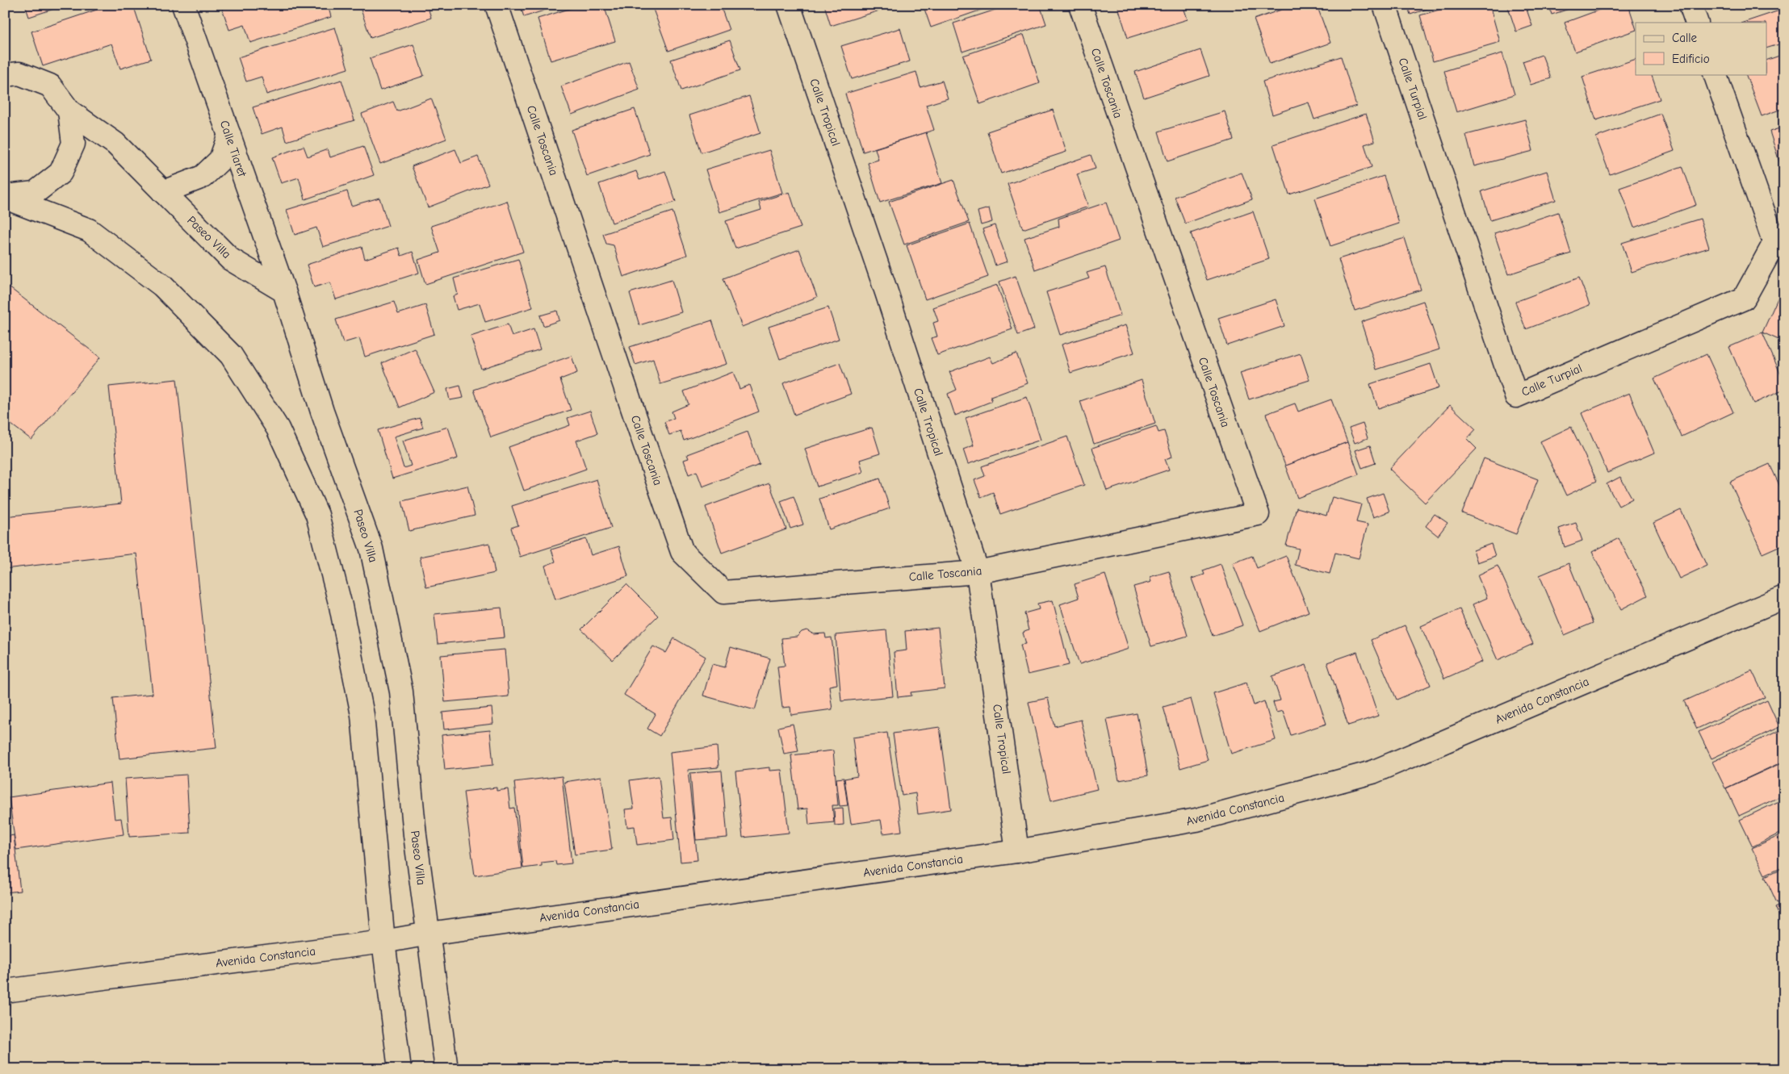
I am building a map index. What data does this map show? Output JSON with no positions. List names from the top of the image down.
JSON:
{
  "streets": {
    "street": [
      "Calle Toscania",
      "Calle Turpial",
      "Calle Tropical",
      "Calle Tiaret",
      "Paseo Villa",
      "Avenida Constancia"
    ]
  },
  "crossings": [
    ["Calle Toscania", "Calle Tropical"],
    ["Calle Tropical", "Avenida Constancia"],
    ["Calle Tiaret", "Paseo Villa"],
    ["Paseo Villa", "Avenida Constancia"]
  ],
  "legend": ["Calle", "Edificio"]
}
